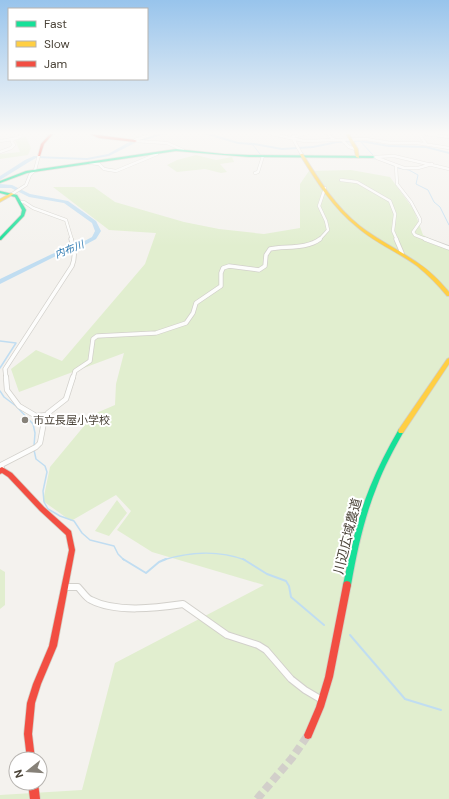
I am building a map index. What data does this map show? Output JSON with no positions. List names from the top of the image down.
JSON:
{
  "streets": {
    "street": ["川辺広域農道"]
  },
  "water": ["内布川"],
  "places": ["市立長屋小学校"],
  "legend": ["Fast", "Slow", "Jam"],
  "north": "left"
}
